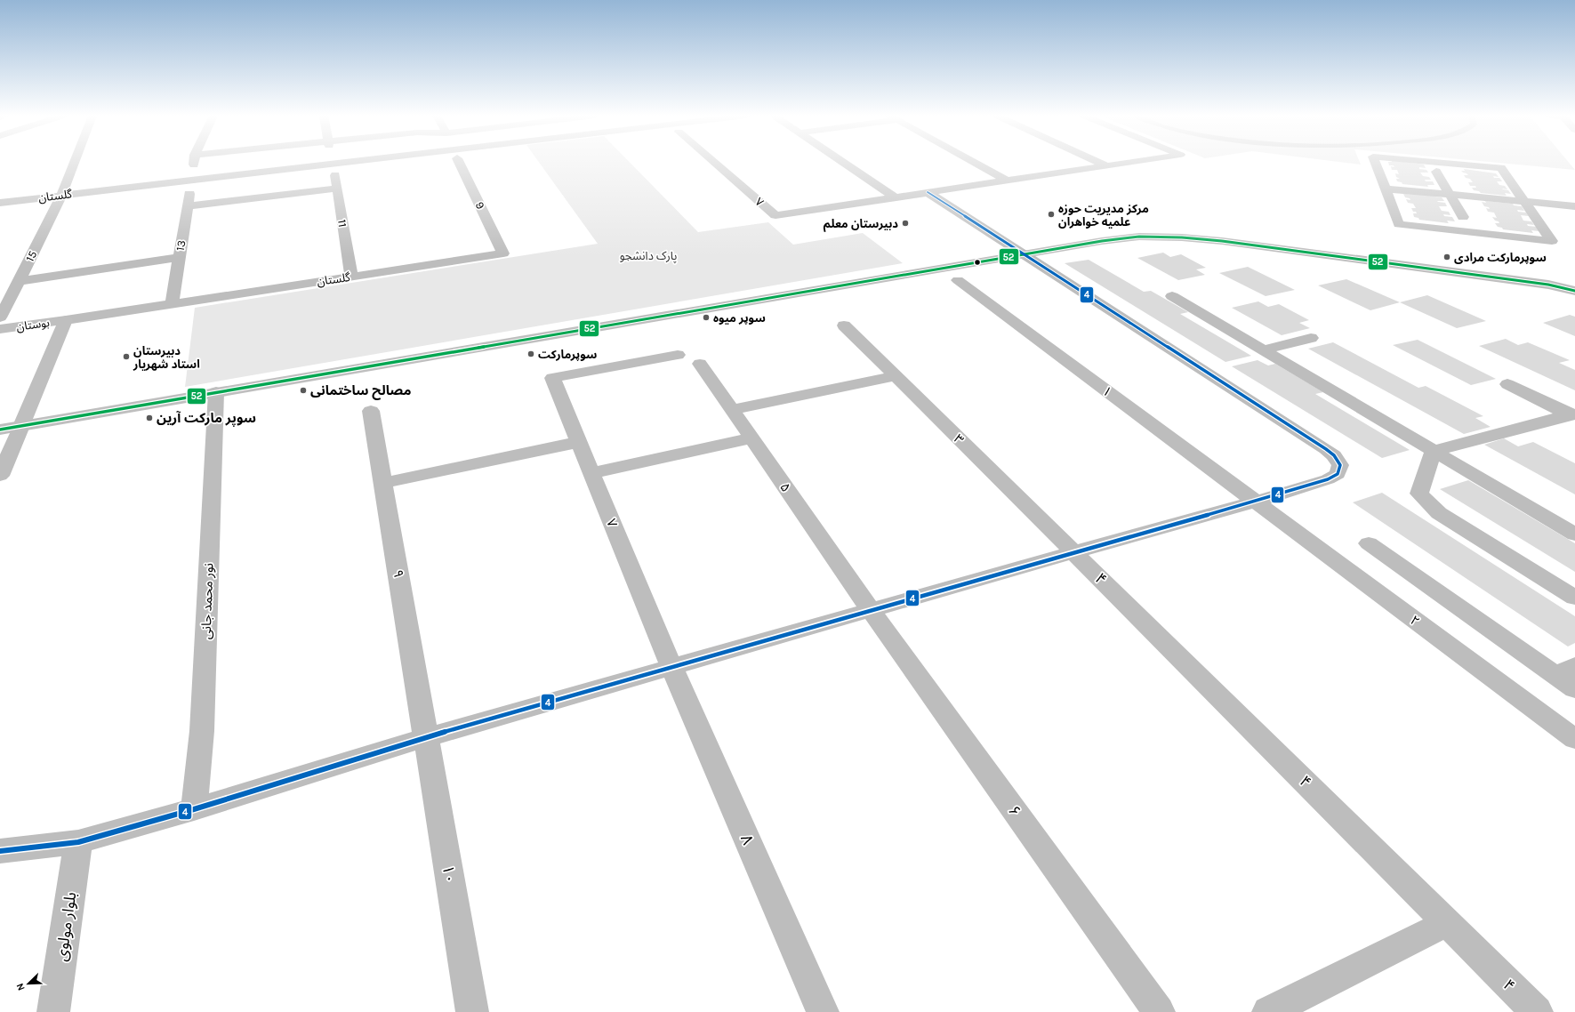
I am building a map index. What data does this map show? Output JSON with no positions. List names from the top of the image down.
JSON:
{
  "streets": {
    "street": [
      "گلستان",
      "۷",
      "9",
      "11",
      "13",
      "15",
      "بوستان",
      "۱",
      "۳",
      "۵",
      "۹",
      "۴",
      "نور محمد جانی",
      "۲",
      "۶",
      "۸",
      "۱۰",
      "بلوار مولوی"
    ]
  },
  "crossings": [
    ["گلستان", "9"],
    ["گلستان", "11"],
    ["گلستان", "13"],
    ["گلستان", "15"],
    ["گلستان", "بوستان"],
    ["۷", "۸"],
    ["۱", "۲"],
    ["۳", "۴"],
    ["۵", "۶"],
    ["۹", "۱۰"]
  ],
  "parks": ["پارک دانشجو"],
  "places": [
    "مرکز مدیریت حوزه علمیه خواهران",
    "دبیرستان معلم",
    "سوپرمارکت مرادی",
    "سوپر میوه",
    "سوپرمارکت",
    "دبیرستان استاد شهریار",
    "مصالح ساختمانی",
    "سوپر مارکت آرین"
  ],
  "lines": ["transit line 4", "transit line 52"],
  "north": "bottom left"
}
